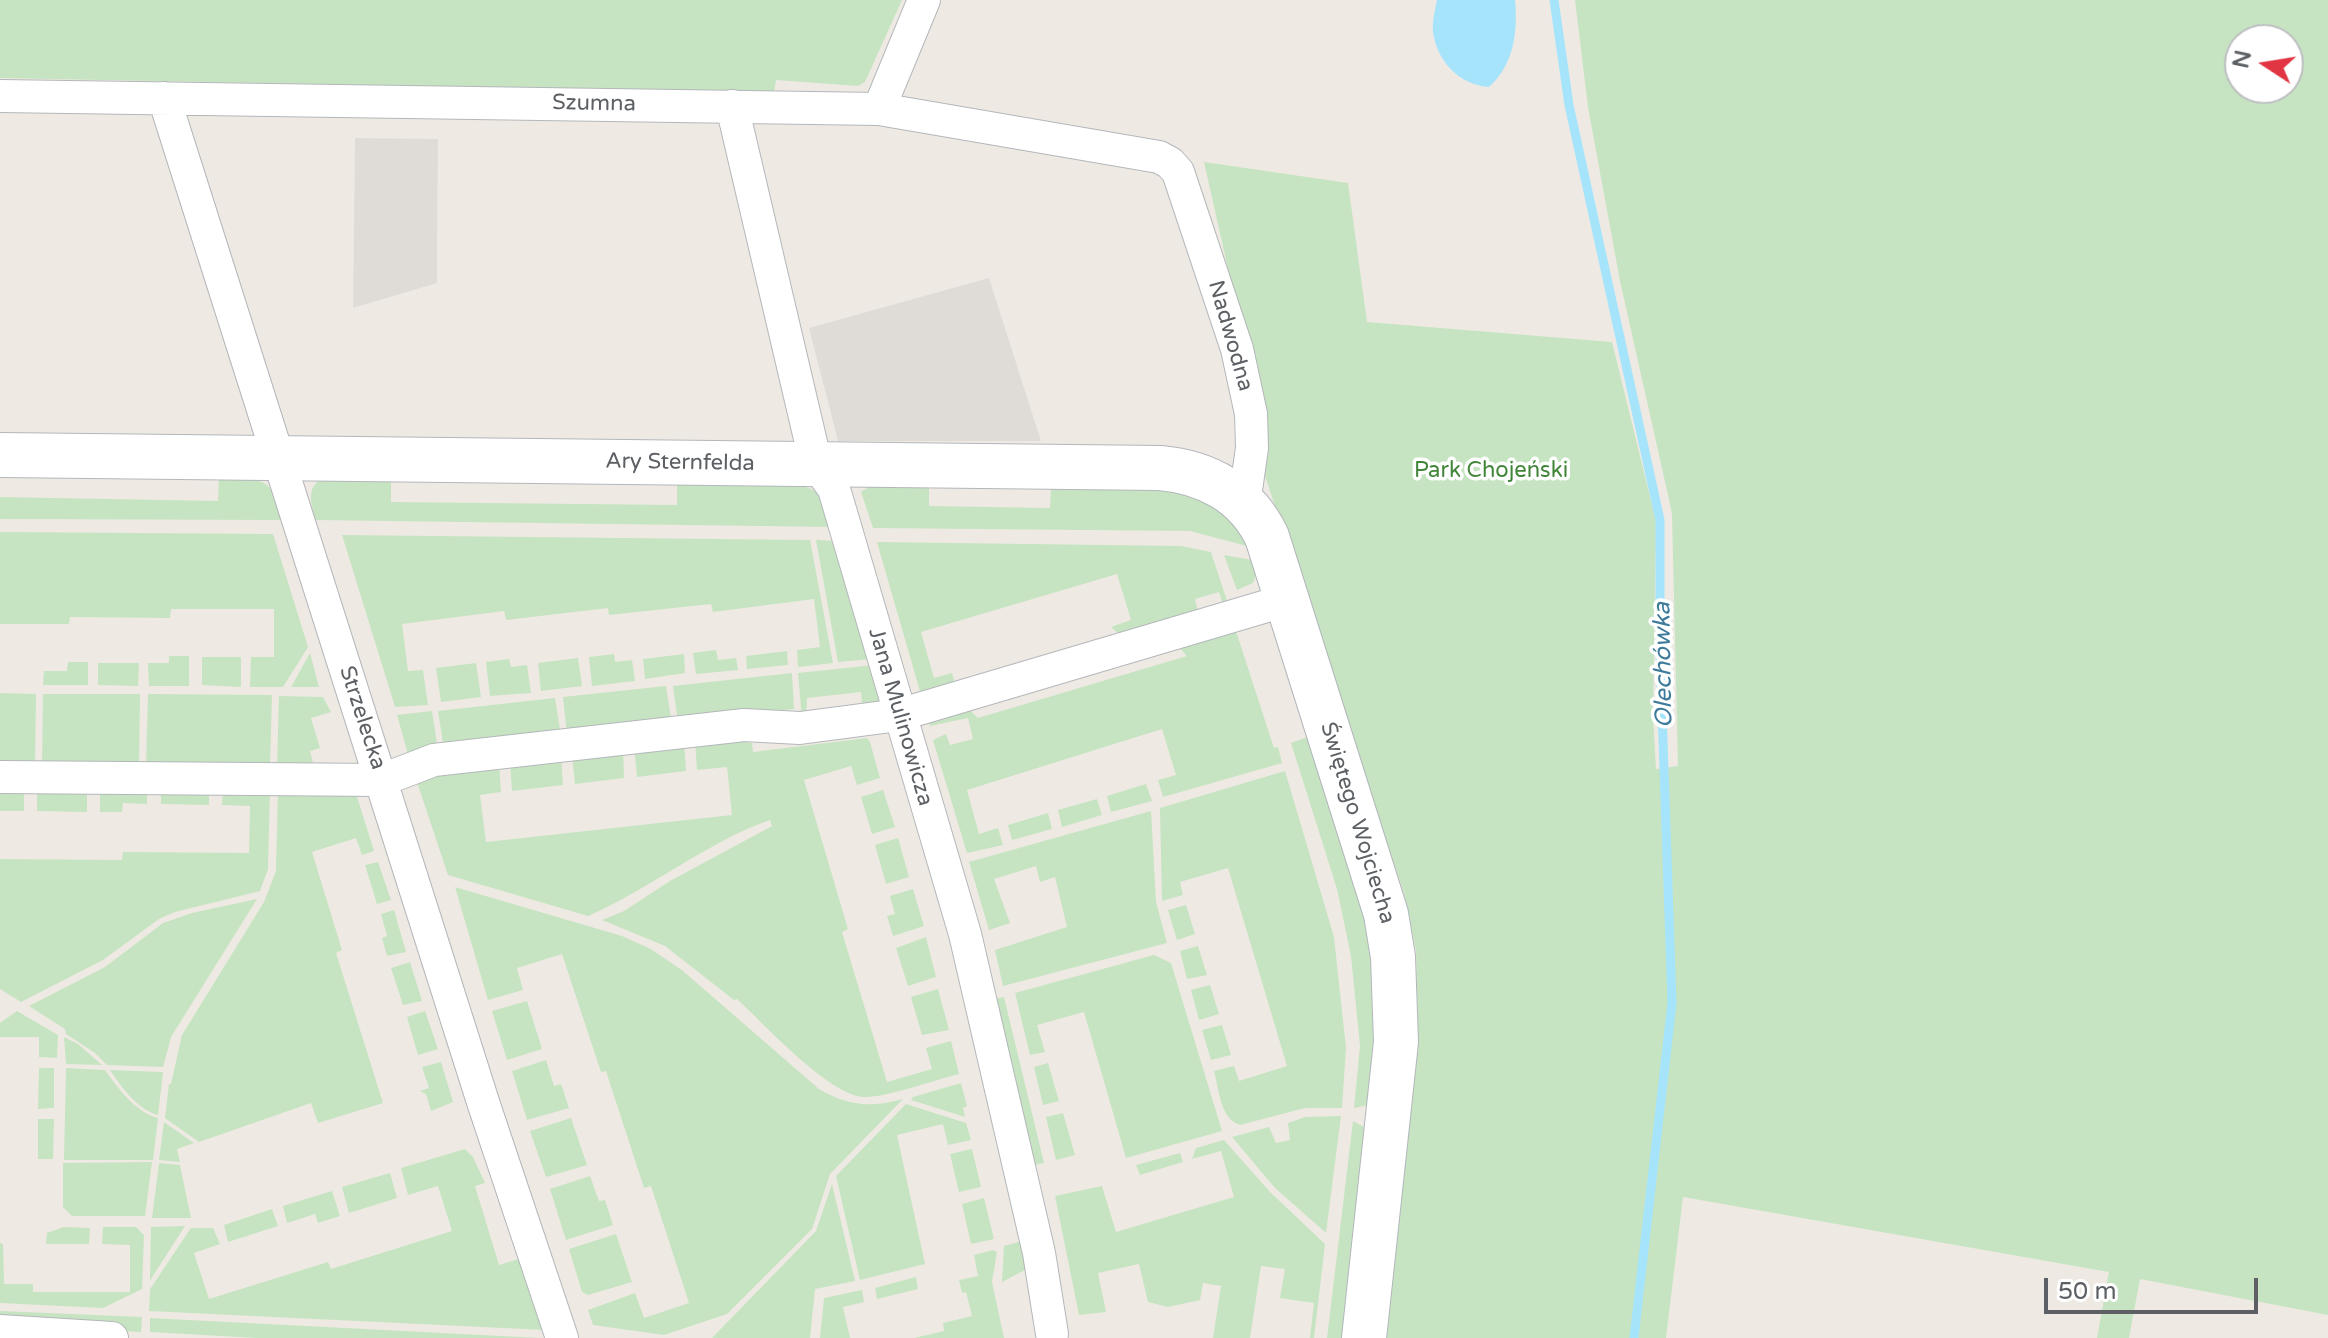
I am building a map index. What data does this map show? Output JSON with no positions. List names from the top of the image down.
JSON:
{
  "streets": {
    "street": [
      "Szumna",
      "Nadwodna",
      "Ary Sternfelda",
      "Jana Mulinowicza",
      "Strzelecka",
      "Świętego Wojciecha"
    ]
  },
  "crossings": [
    ["Szumna", "Nadwodna"],
    ["Szumna", "Jana Mulinowicza"],
    ["Szumna", "Strzelecka"],
    ["Nadwodna", "Ary Sternfelda"],
    ["Ary Sternfelda", "Jana Mulinowicza"],
    ["Ary Sternfelda", "Strzelecka"],
    ["Ary Sternfelda", "Świętego Wojciecha"]
  ],
  "water": ["Olechówka"],
  "parks": ["Park Chojeński"],
  "scale_bar": "50 m",
  "north": "left"
}
